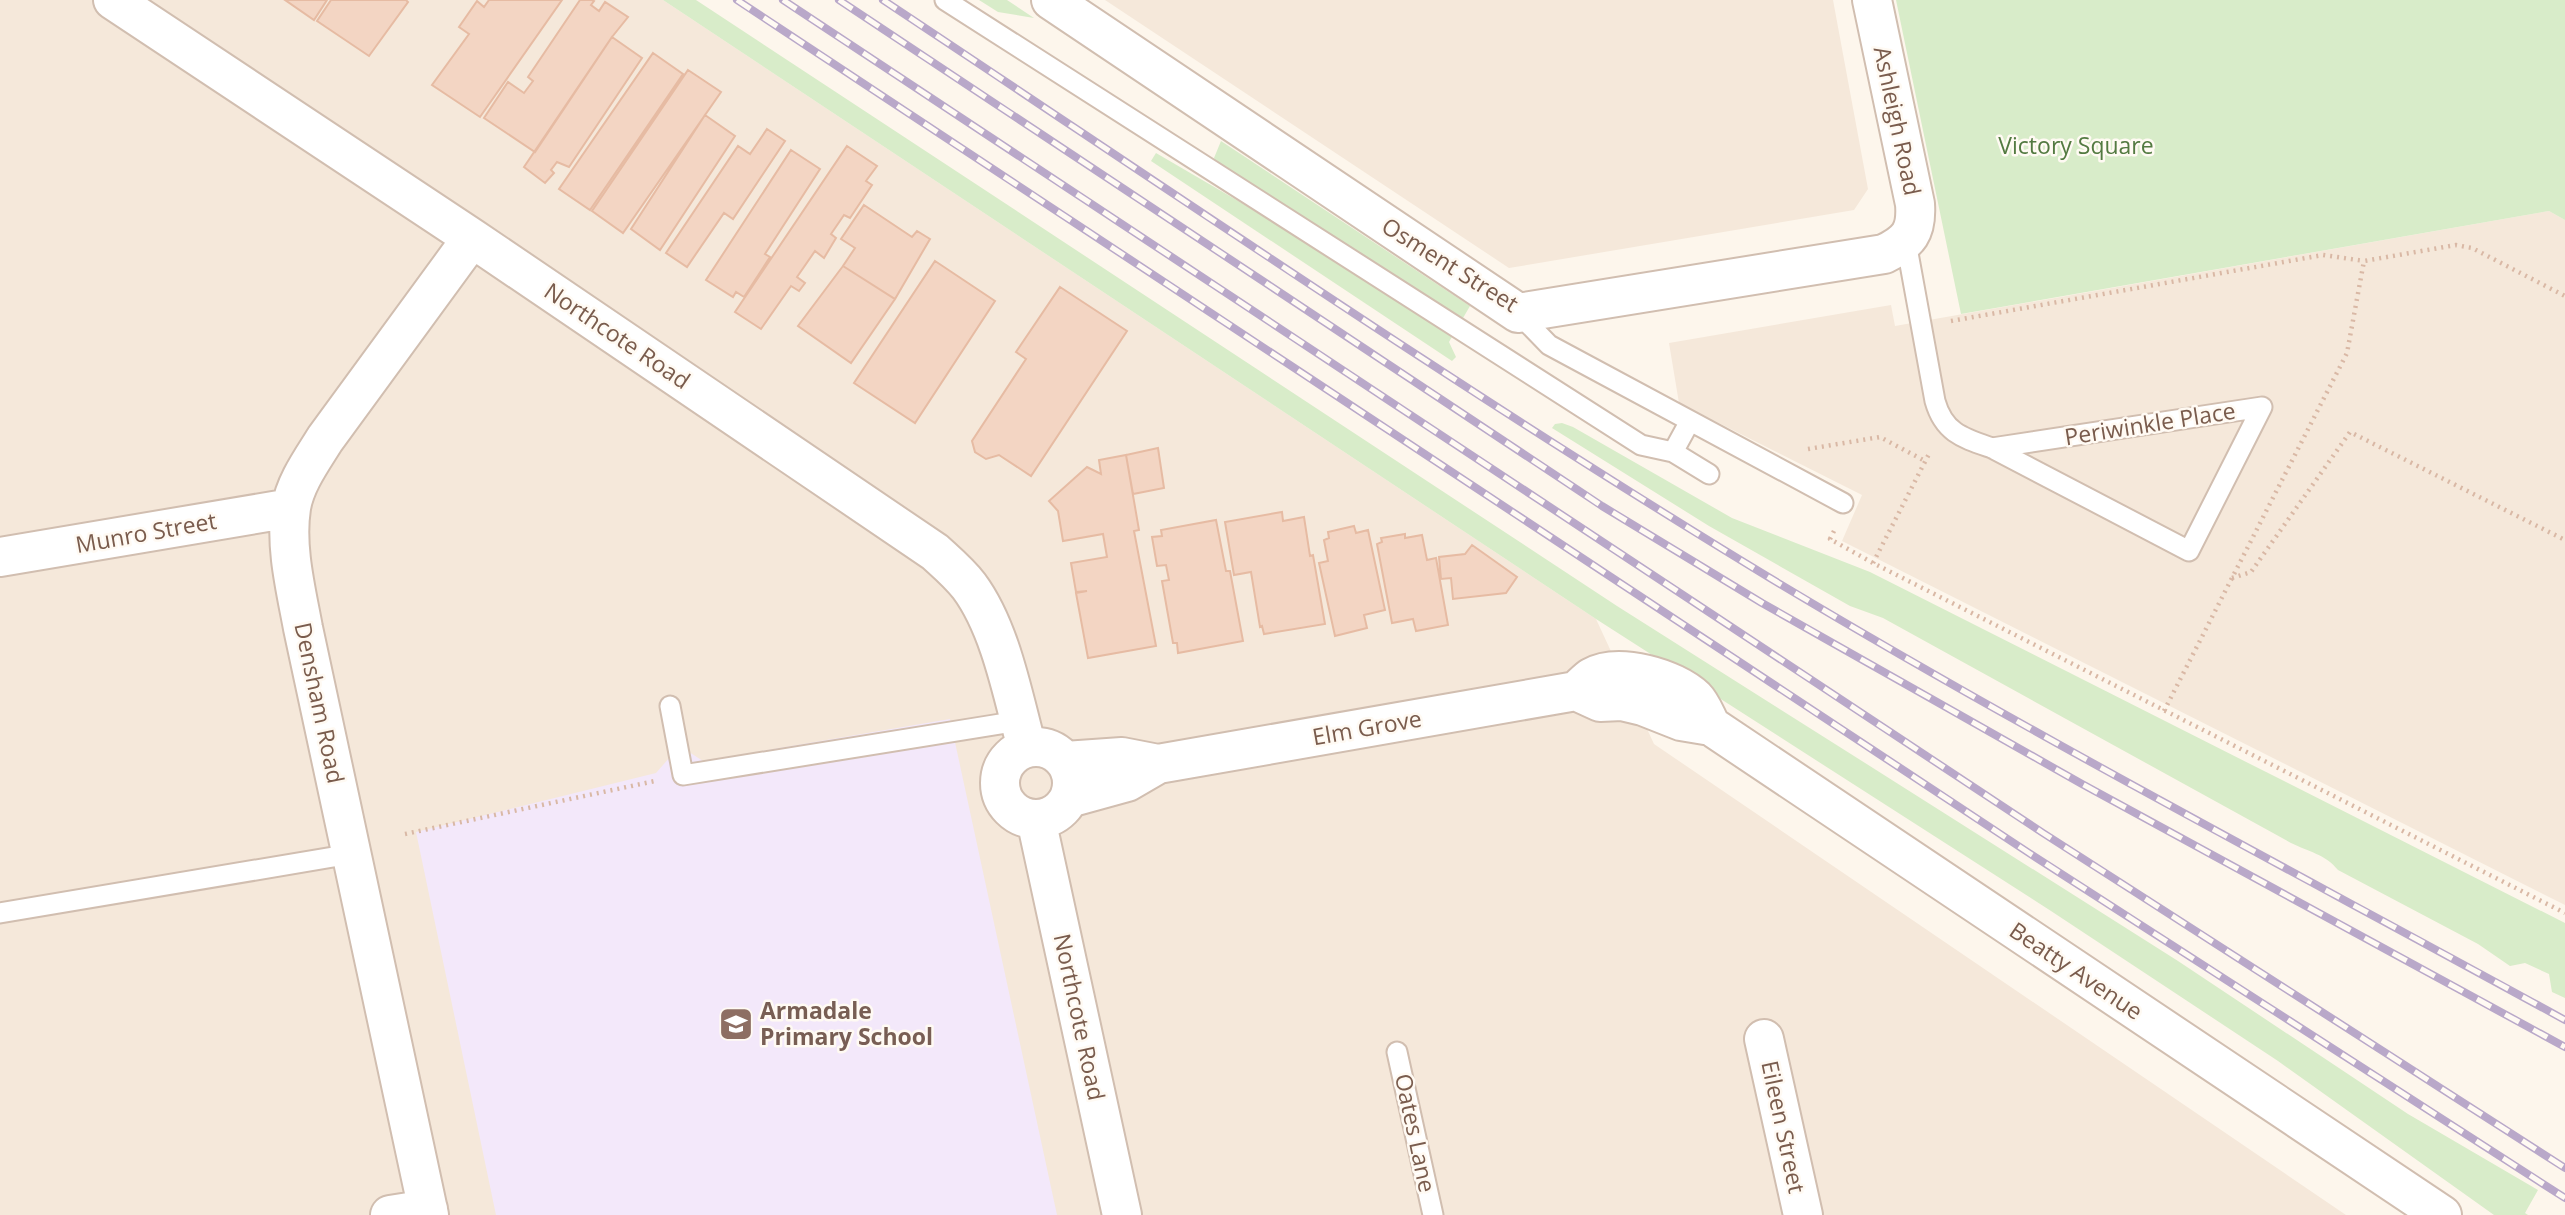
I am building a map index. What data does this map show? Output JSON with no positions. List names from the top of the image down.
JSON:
{
  "streets": {
    "street": [
      "Ashleigh Road",
      "Osment Street",
      "Northcote Road",
      "Munro Street",
      "Densham Road",
      "Elm Grove",
      "Beatty Avenue",
      "Eileen Street"
    ],
    "lane": ["Periwinkle Place", "Oates Lane"]
  },
  "crossings": [
    ["Ashleigh Road", "Osment Street"],
    ["Northcote Road", "Densham Road"],
    ["Northcote Road", "Elm Grove"],
    ["Munro Street", "Densham Road"],
    ["Elm Grove", "Beatty Avenue"]
  ],
  "parks": ["Victory Square"],
  "places": {
    "school or university": ["Armadale Primary School"]
  }
}
